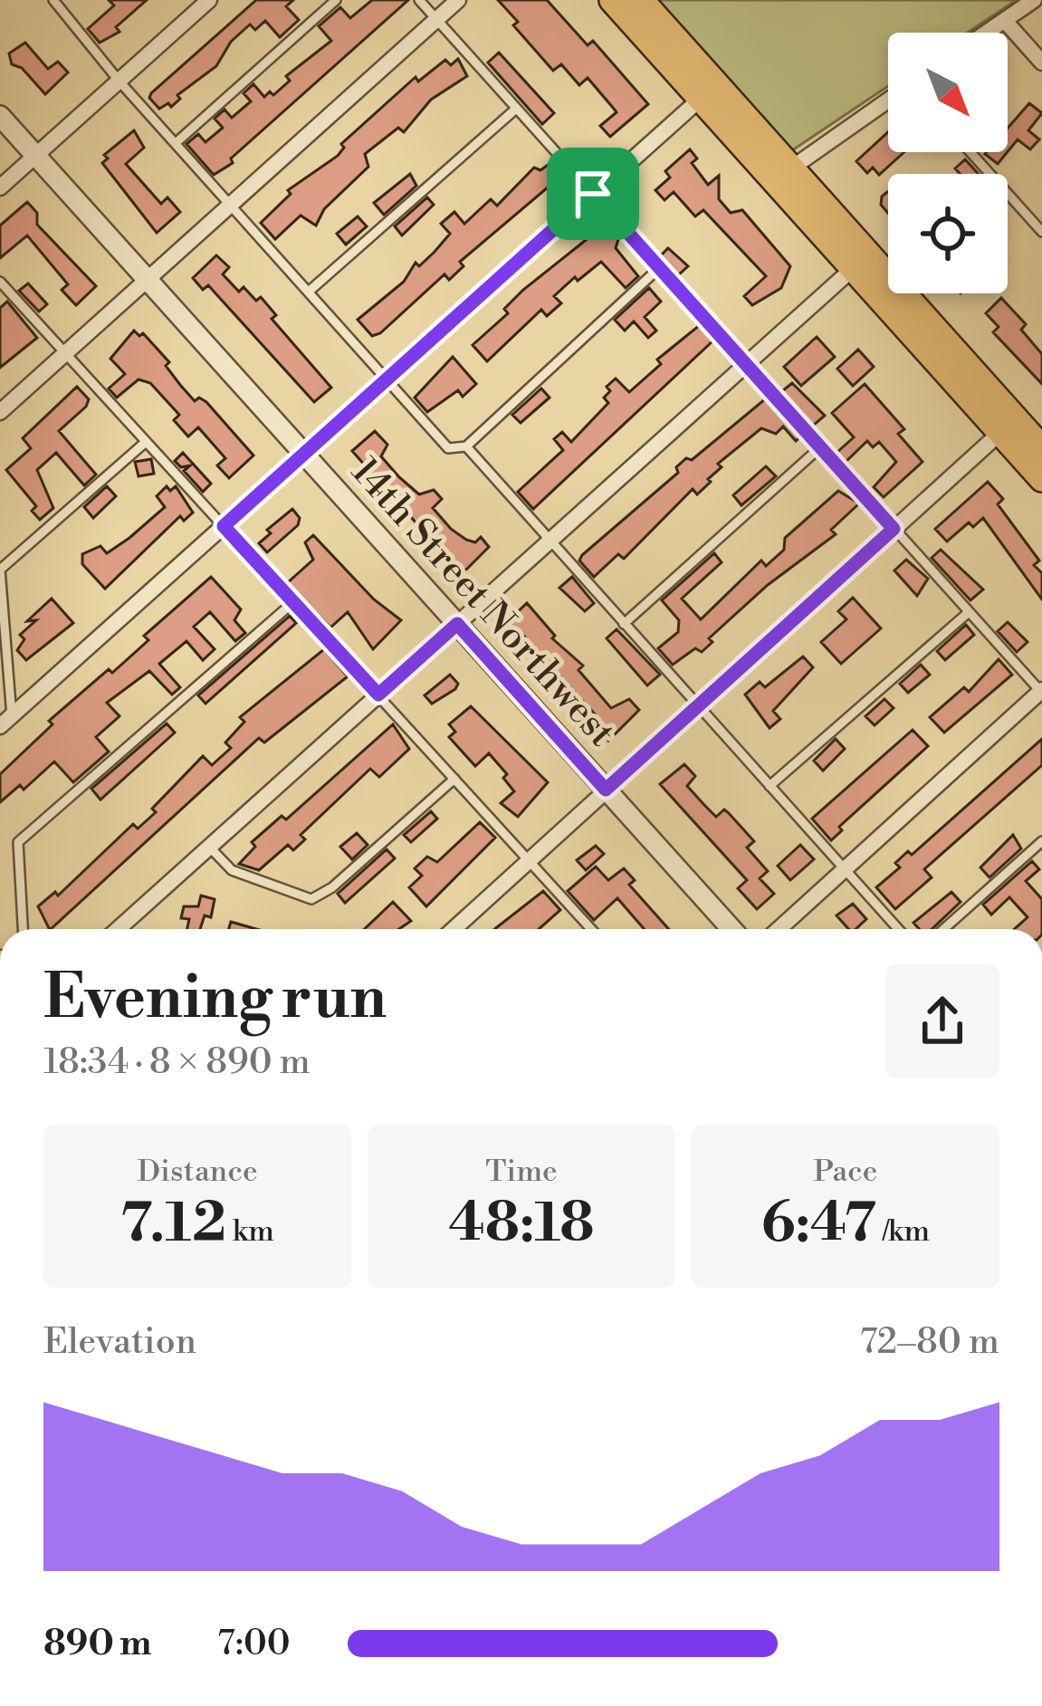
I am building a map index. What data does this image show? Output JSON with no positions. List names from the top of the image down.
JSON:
{
  "streets": {
    "street": ["14th Street Northwest"]
  },
  "north": "bottom right",
  "page": {
    "heading": ["Evening run", "18:34 · 8 × 890 m"],
    "stats": [
      ["Distance", "7.12 km"],
      ["Time", "48:18"],
      ["Pace", "6:47 /km"]
    ],
    "chart": ["Elevation", "72–80 m"],
    "list": [
      {
        "name": "890 m",
        "note": "7:00"
      }
    ]
  }
}
